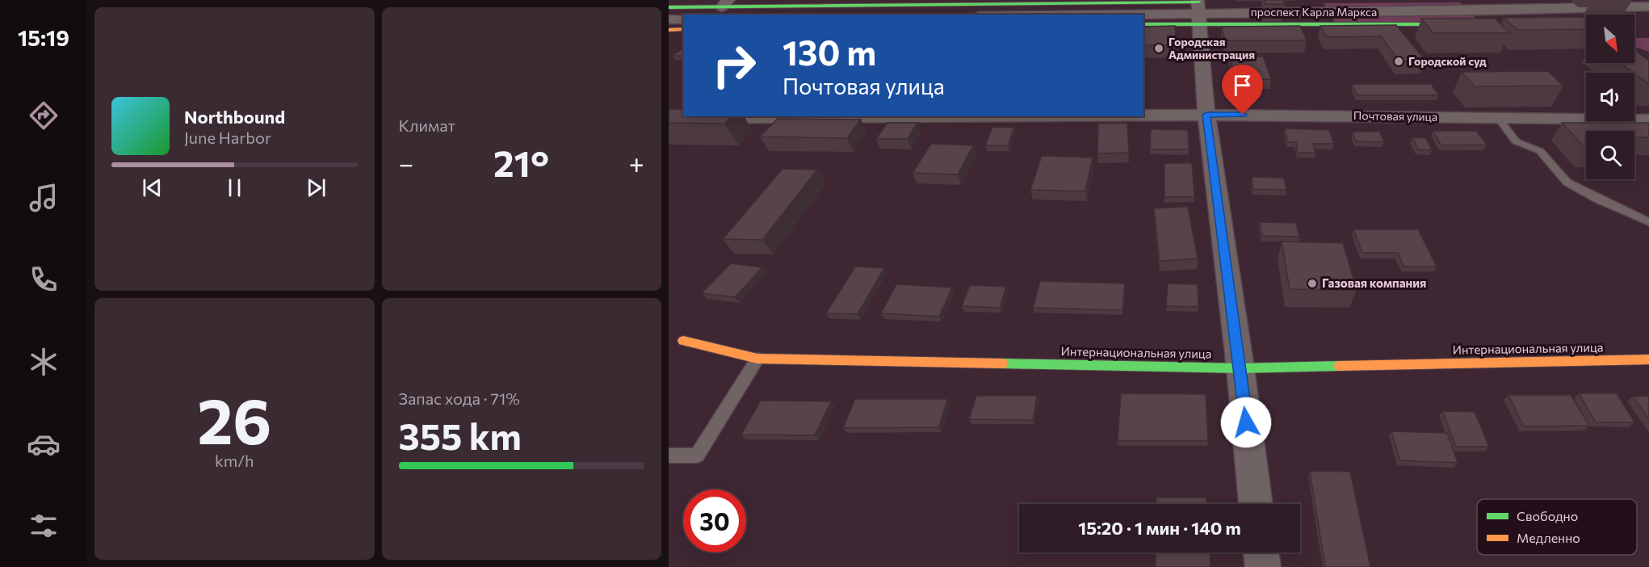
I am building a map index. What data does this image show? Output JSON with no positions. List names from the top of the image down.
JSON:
{
  "streets": {
    "street": ["проспект Карла Маркса", "Почтовая улица", "Интернациональная улица"]
  },
  "places": ["Городская Администрация", "Городской суд", "Газовая компания"],
  "legend": ["Свободно", "Медленно"],
  "north": "bottom right",
  "page": {
    "tabs": "15:19",
    "tile": [
      "Климат",
      ["26", "km/h"],
      ["Запас хода · 71%", "355 km"]
    ],
    "turn": ["130 m", "Почтовая улица"],
    "song": ["Northbound", "June Harbor"],
    "heat": ["−", "21°", "+"],
    "limit": "30",
    "trip": "15:20 · 1 мин · 140 m"
  }
}
